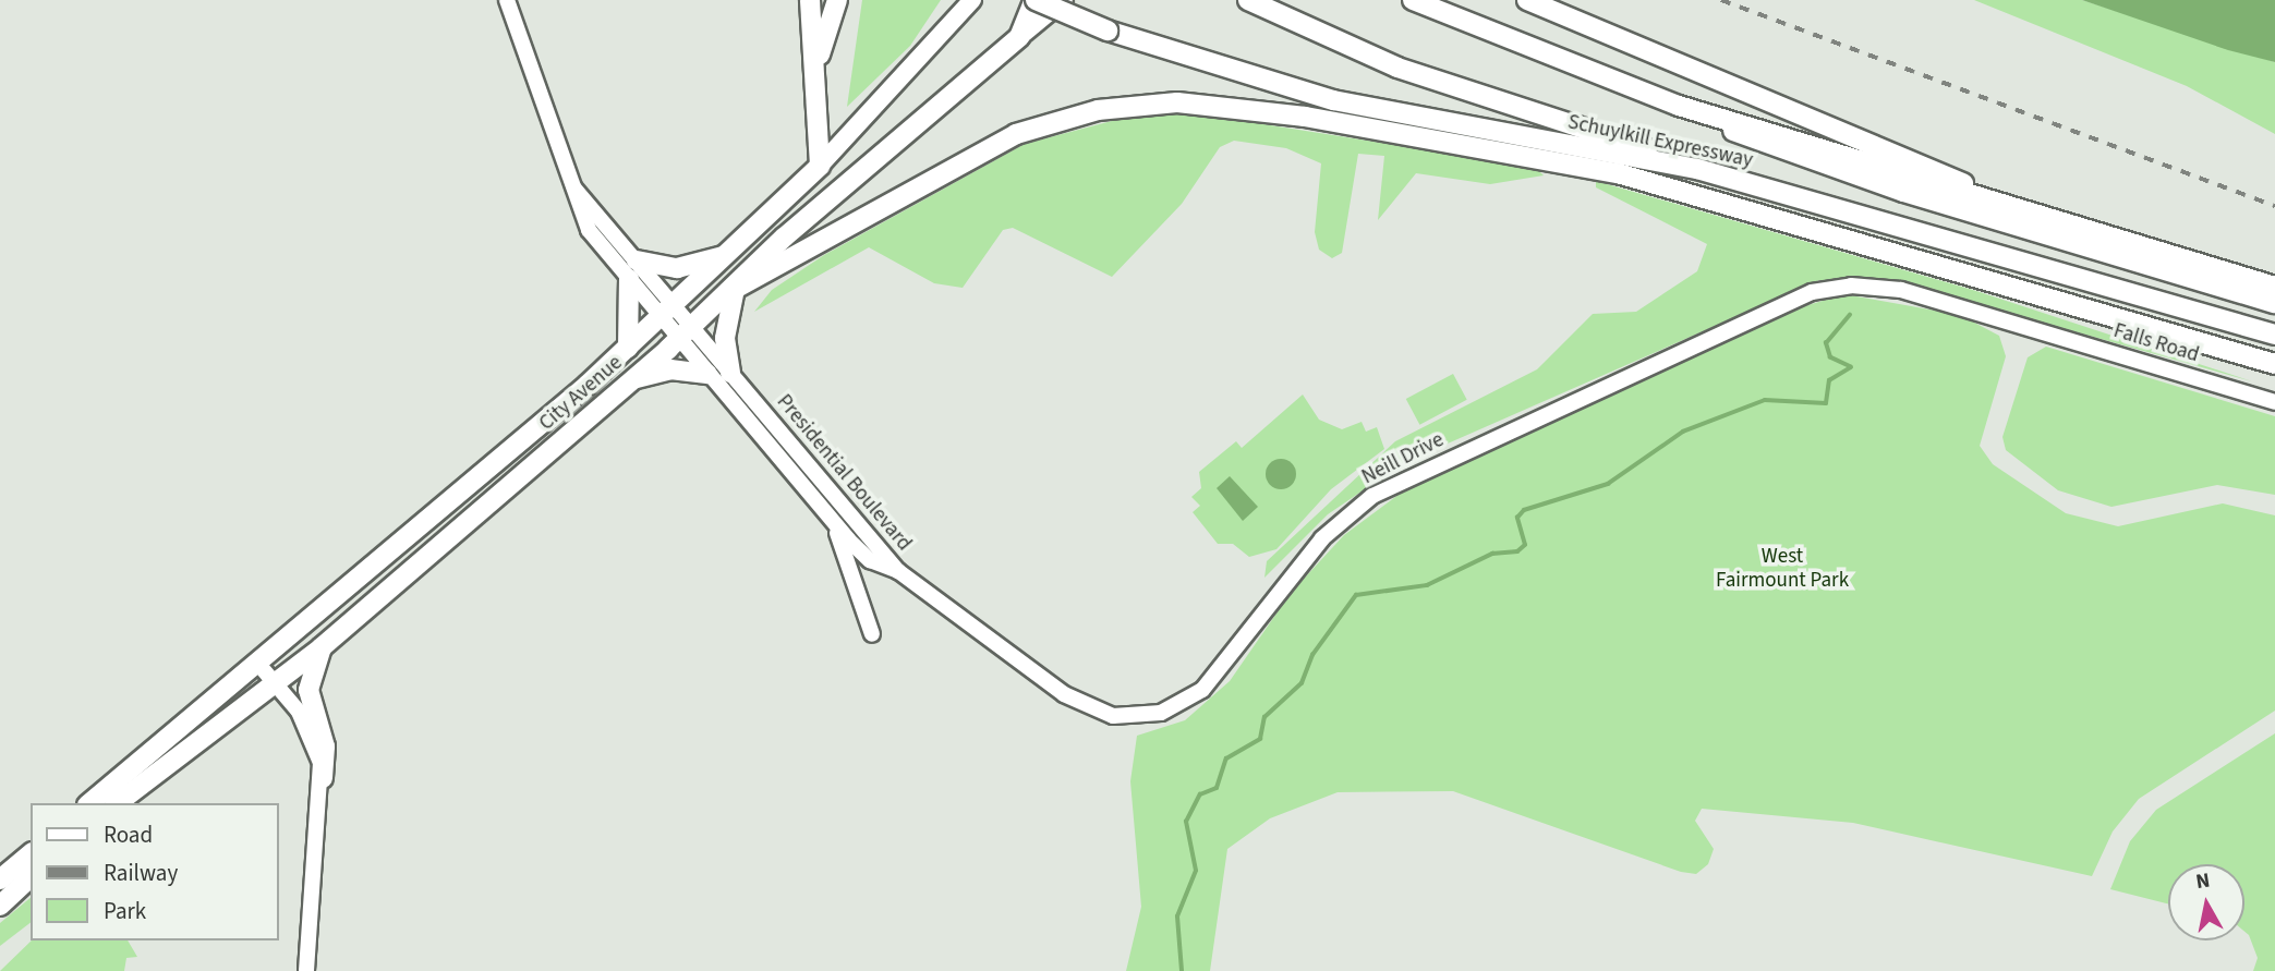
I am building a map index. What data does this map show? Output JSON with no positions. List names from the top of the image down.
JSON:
{
  "streets": {
    "highway": ["Schuylkill Expressway", "City Avenue"],
    "main road": ["Falls Road", "Neill Drive", "Presidential Boulevard"]
  },
  "crossings": [
    ["Falls Road", "Neill Drive"],
    ["City Avenue", "Presidential Boulevard"],
    ["Neill Drive", "Presidential Boulevard"]
  ],
  "parks": ["West Fairmount Park"],
  "legend": ["Road", "Railway", "Park"],
  "north": "top"
}
